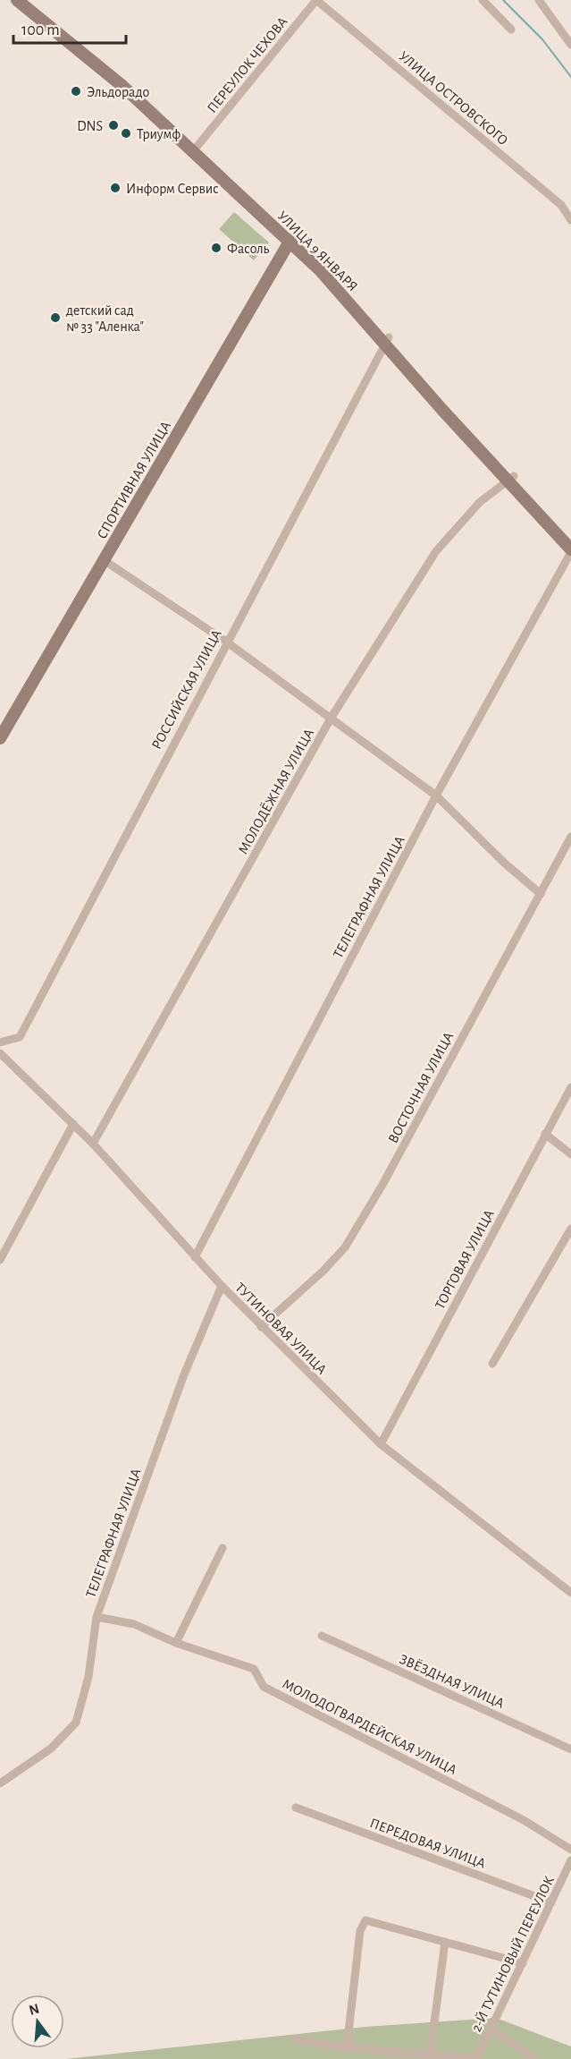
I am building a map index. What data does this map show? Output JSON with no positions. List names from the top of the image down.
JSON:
{
  "streets": {
    "main road": ["УЛИЦА 9 ЯНВАРЯ", "СПОРТИВНАЯ УЛИЦА"],
    "street": [
      "ПЕРЕУЛОК ЧЕХОВА",
      "УЛИЦА ОСТРОВСКОГО",
      "РОССИЙСКАЯ УЛИЦА",
      "МОЛОДЁЖНАЯ УЛИЦА",
      "ТЕЛЕГРАФНАЯ УЛИЦА",
      "ВОСТОЧНАЯ УЛИЦА",
      "ТОРГОВАЯ УЛИЦА",
      "ТУТИНОВАЯ УЛИЦА",
      "ЗВЁЗДНАЯ УЛИЦА",
      "МОЛОДОГВАРДЕЙСКАЯ УЛИЦА",
      "ПЕРЕДОВАЯ УЛИЦА",
      "2-Й ТУТИНОВЫЙ ПЕРЕУЛОК"
    ]
  },
  "crossings": [
    ["ПЕРЕУЛОК ЧЕХОВА", "УЛИЦА ОСТРОВСКОГО"],
    ["ПЕРЕУЛОК ЧЕХОВА", "УЛИЦА 9 ЯНВАРЯ"],
    ["УЛИЦА 9 ЯНВАРЯ", "СПОРТИВНАЯ УЛИЦА"],
    ["УЛИЦА 9 ЯНВАРЯ", "РОССИЙСКАЯ УЛИЦА"],
    ["УЛИЦА 9 ЯНВАРЯ", "МОЛОДЁЖНАЯ УЛИЦА"],
    ["УЛИЦА 9 ЯНВАРЯ", "ТЕЛЕГРАФНАЯ УЛИЦА"],
    ["МОЛОДЁЖНАЯ УЛИЦА", "ТУТИНОВАЯ УЛИЦА"],
    ["ТЕЛЕГРАФНАЯ УЛИЦА", "ТУТИНОВАЯ УЛИЦА"],
    ["ТЕЛЕГРАФНАЯ УЛИЦА", "МОЛОДОГВАРДЕЙСКАЯ УЛИЦА"],
    ["ВОСТОЧНАЯ УЛИЦА", "ТУТИНОВАЯ УЛИЦА"],
    ["ТОРГОВАЯ УЛИЦА", "ТУТИНОВАЯ УЛИЦА"],
    ["ПЕРЕДОВАЯ УЛИЦА", "2-Й ТУТИНОВЫЙ ПЕРЕУЛОК"]
  ],
  "places": [
    "Эльдорадо",
    "DNS",
    "Триумф",
    "Информ Сервис",
    "Фасоль",
    "детский сад № 33 \"Аленка\""
  ],
  "scale_bar": "100 m",
  "north": "top"
}
